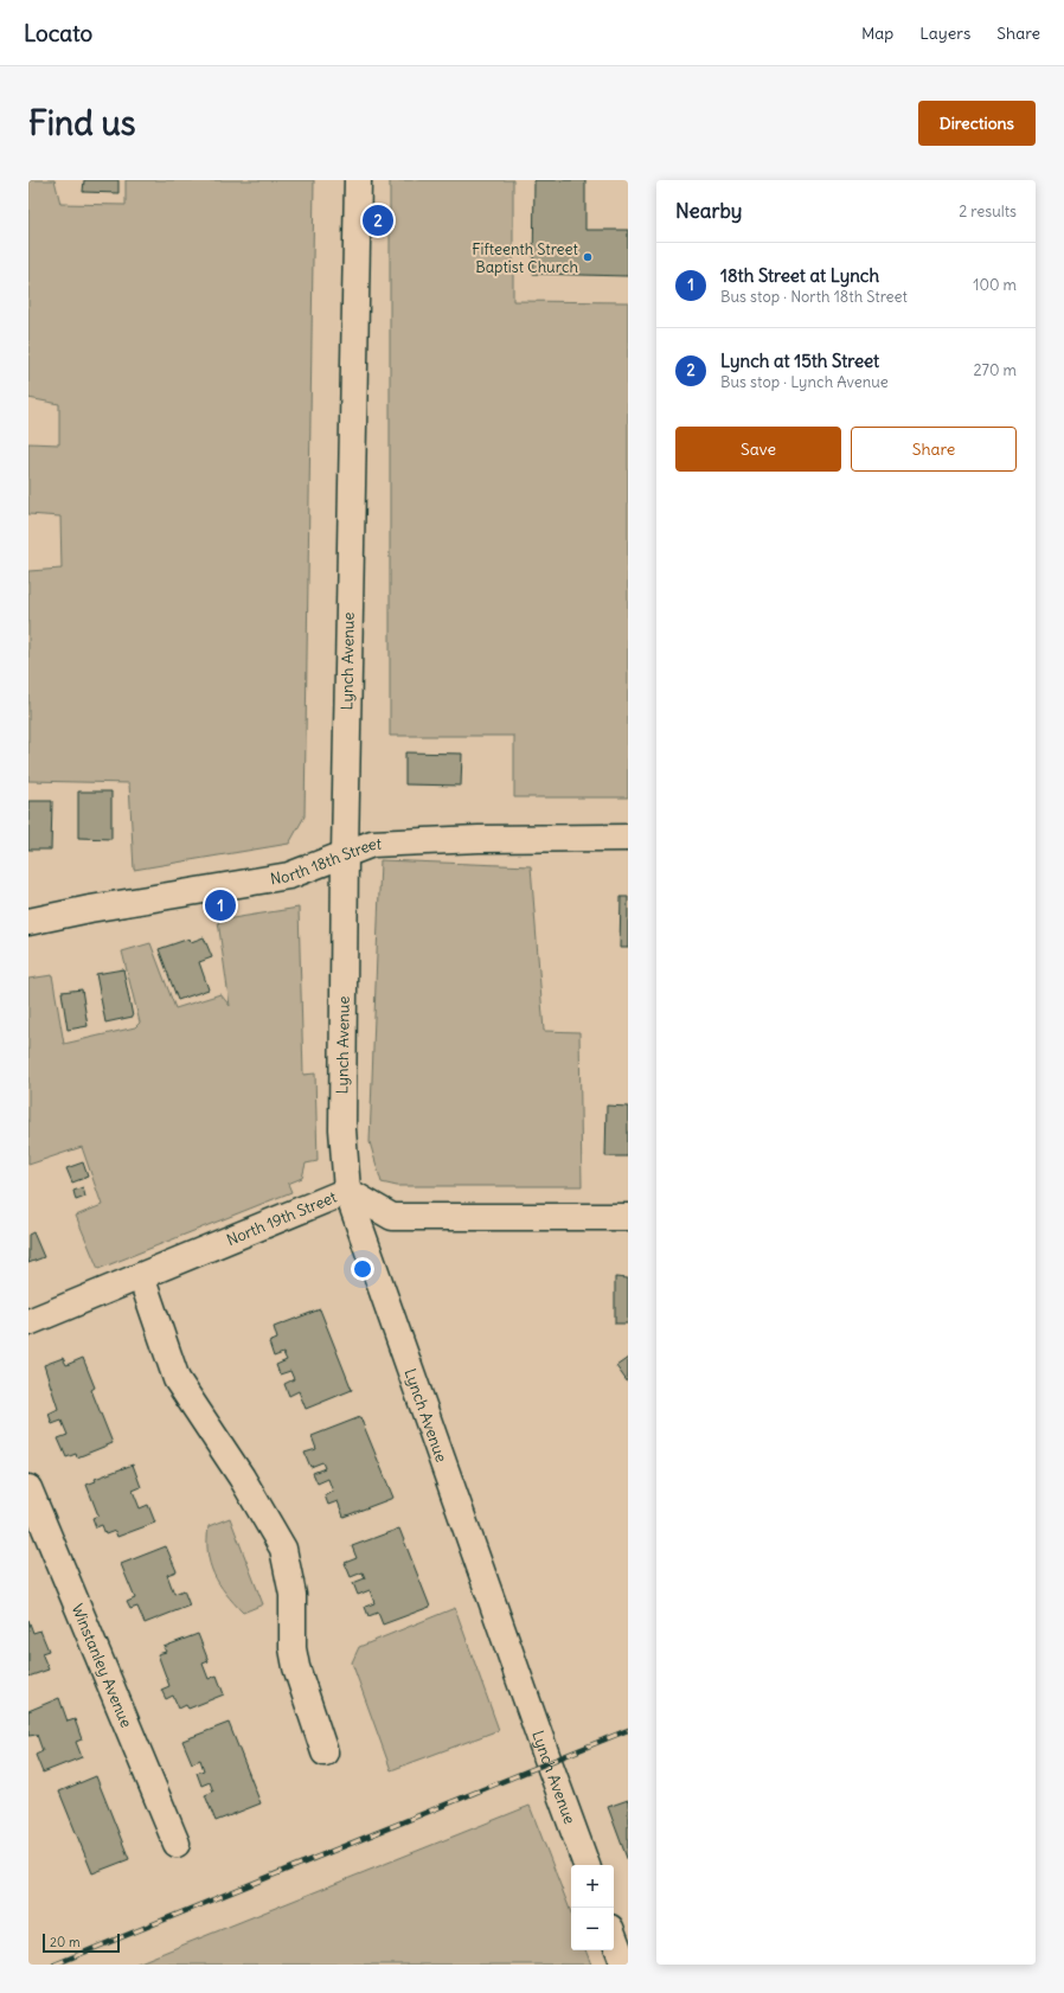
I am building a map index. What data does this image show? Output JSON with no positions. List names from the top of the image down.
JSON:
{
  "streets": {
    "street": [
      "Lynch Avenue",
      "North 18th Street",
      "North 19th Street",
      "Winstanley Avenue"
    ]
  },
  "crossings": [
    ["Lynch Avenue", "North 18th Street"],
    ["Lynch Avenue", "North 19th Street"]
  ],
  "places": ["Fifteenth Street Baptist Church"],
  "scale_bar": "20 m",
  "page": {
    "header": "Locato",
    "nav": ["Map", "Layers", "Share"],
    "buttons": [
      "Directions",
      ["Save", "Share"]
    ],
    "title": "Find us",
    "heading": ["Nearby", "2 results"],
    "pins": ["2", "1"],
    "list": [
      {
        "mark": "1",
        "name": "18th Street at Lynch",
        "note": "Bus stop · North 18th Street",
        "value": "100 m"
      },
      {
        "mark": "2",
        "name": "Lynch at 15th Street",
        "note": "Bus stop · Lynch Avenue",
        "value": "270 m"
      }
    ],
    "map_buttons": ["+", "−"],
    "scale": "20 m"
  }
}
